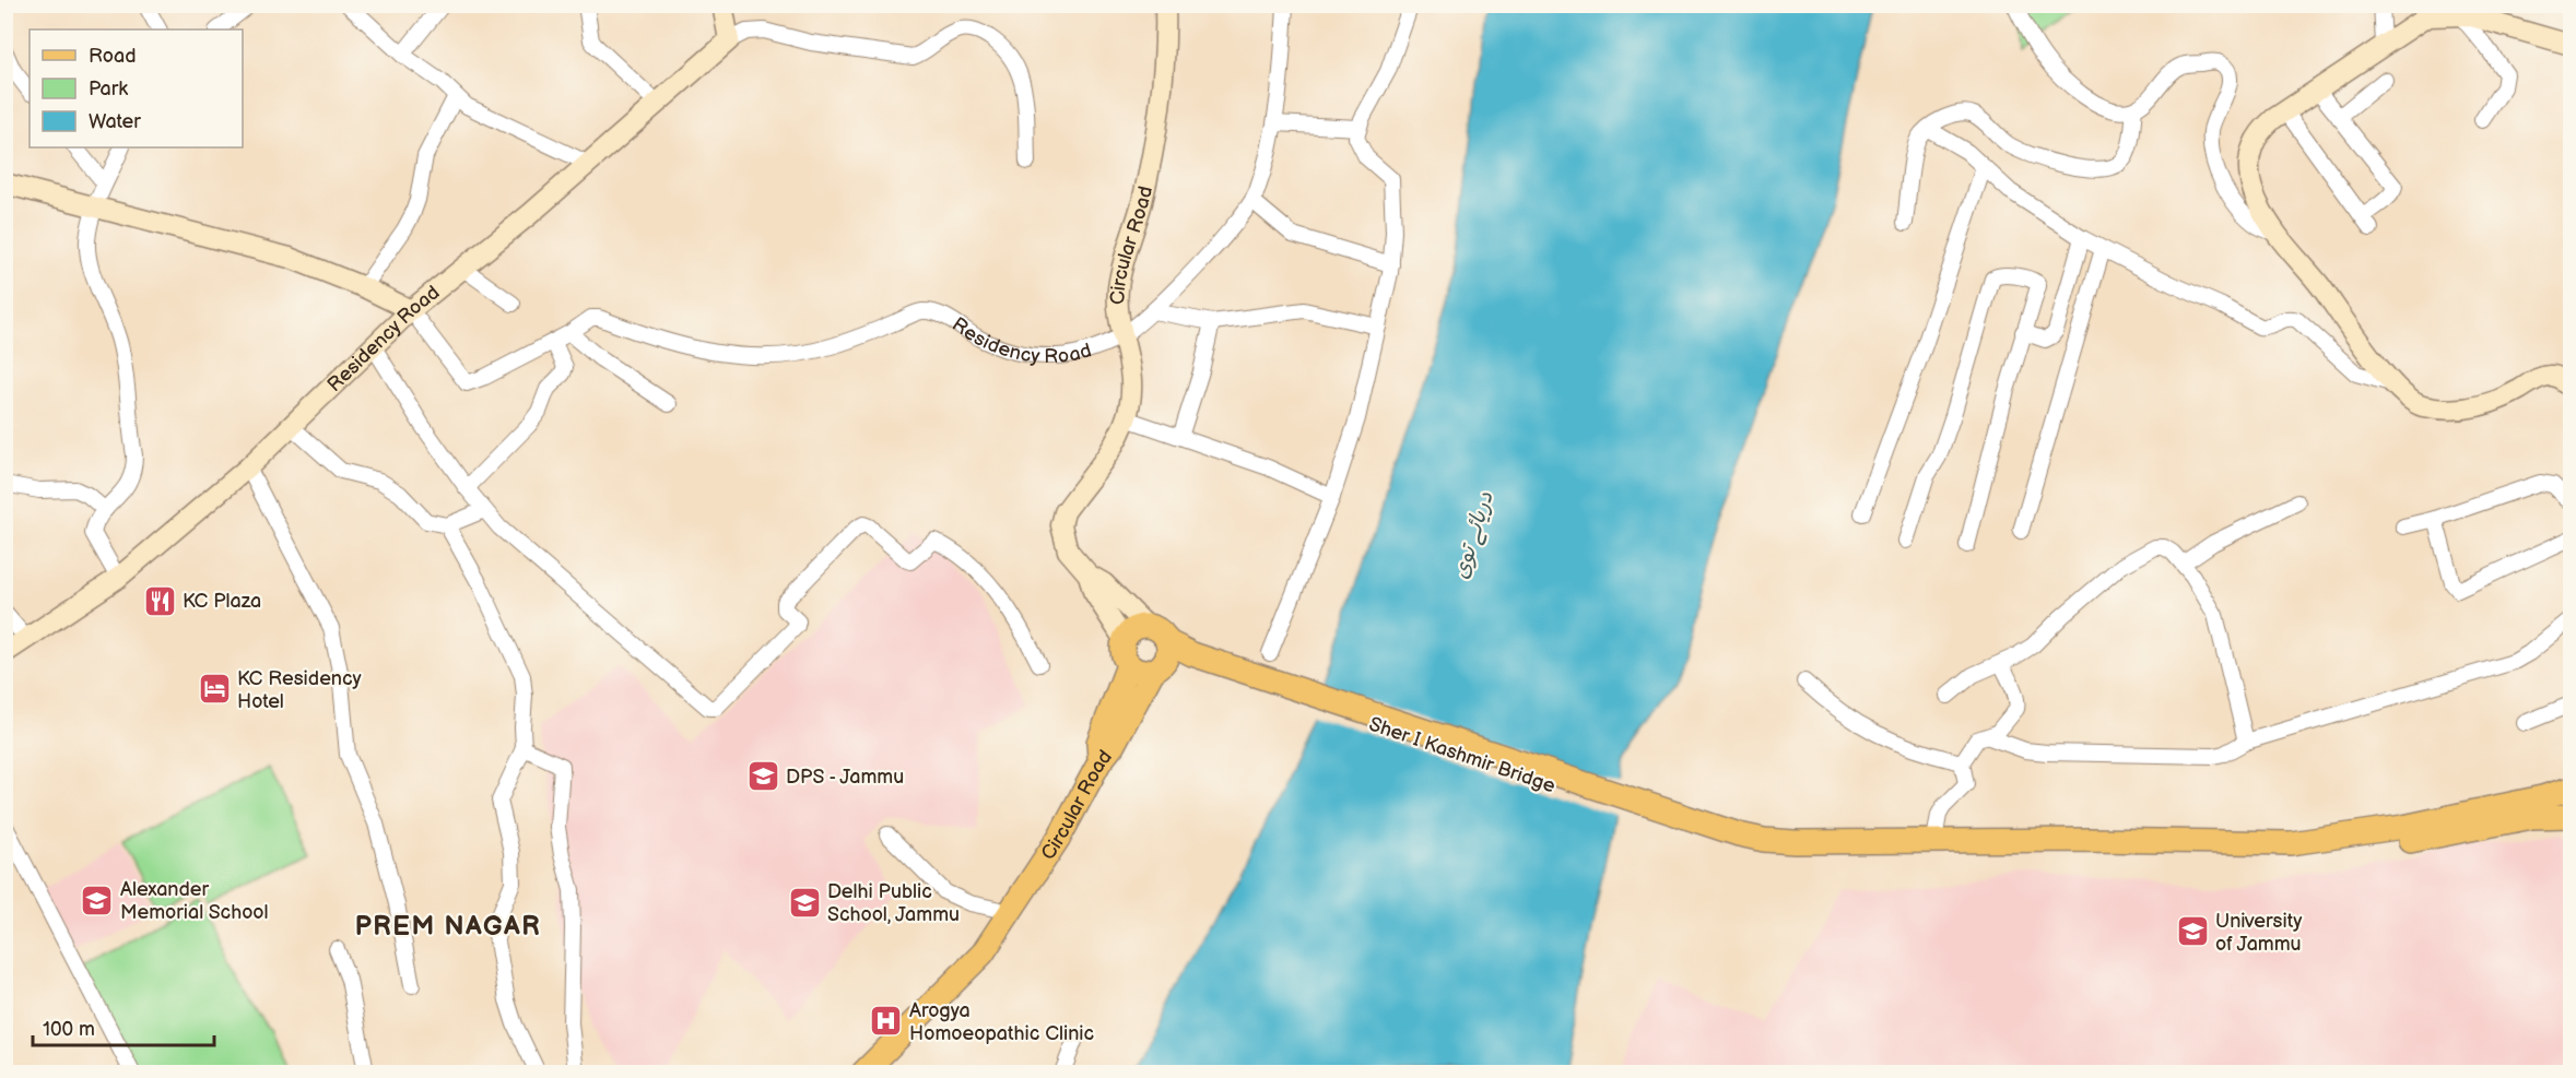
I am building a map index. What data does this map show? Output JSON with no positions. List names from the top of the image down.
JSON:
{
  "streets": {
    "main road": ["Circular Road", "Residency Road", "Sher I Kashmir Bridge"]
  },
  "crossings": [
    ["Circular Road", "Residency Road"],
    ["Circular Road", "Sher I Kashmir Bridge"]
  ],
  "districts": ["PREM NAGAR"],
  "water": ["دریائے توی"],
  "places": {
    "restaurant": ["KC Plaza"],
    "hotel": ["KC Residency Hotel"],
    "school or university": [
      "DPS - Jammu",
      "Alexander Memorial School",
      "Delhi Public School, Jammu",
      "University of Jammu"
    ],
    "hospital": ["Arogya Homoeopathic Clinic"]
  },
  "legend": ["Road", "Park", "Water"],
  "scale_bar": "100 m"
}
